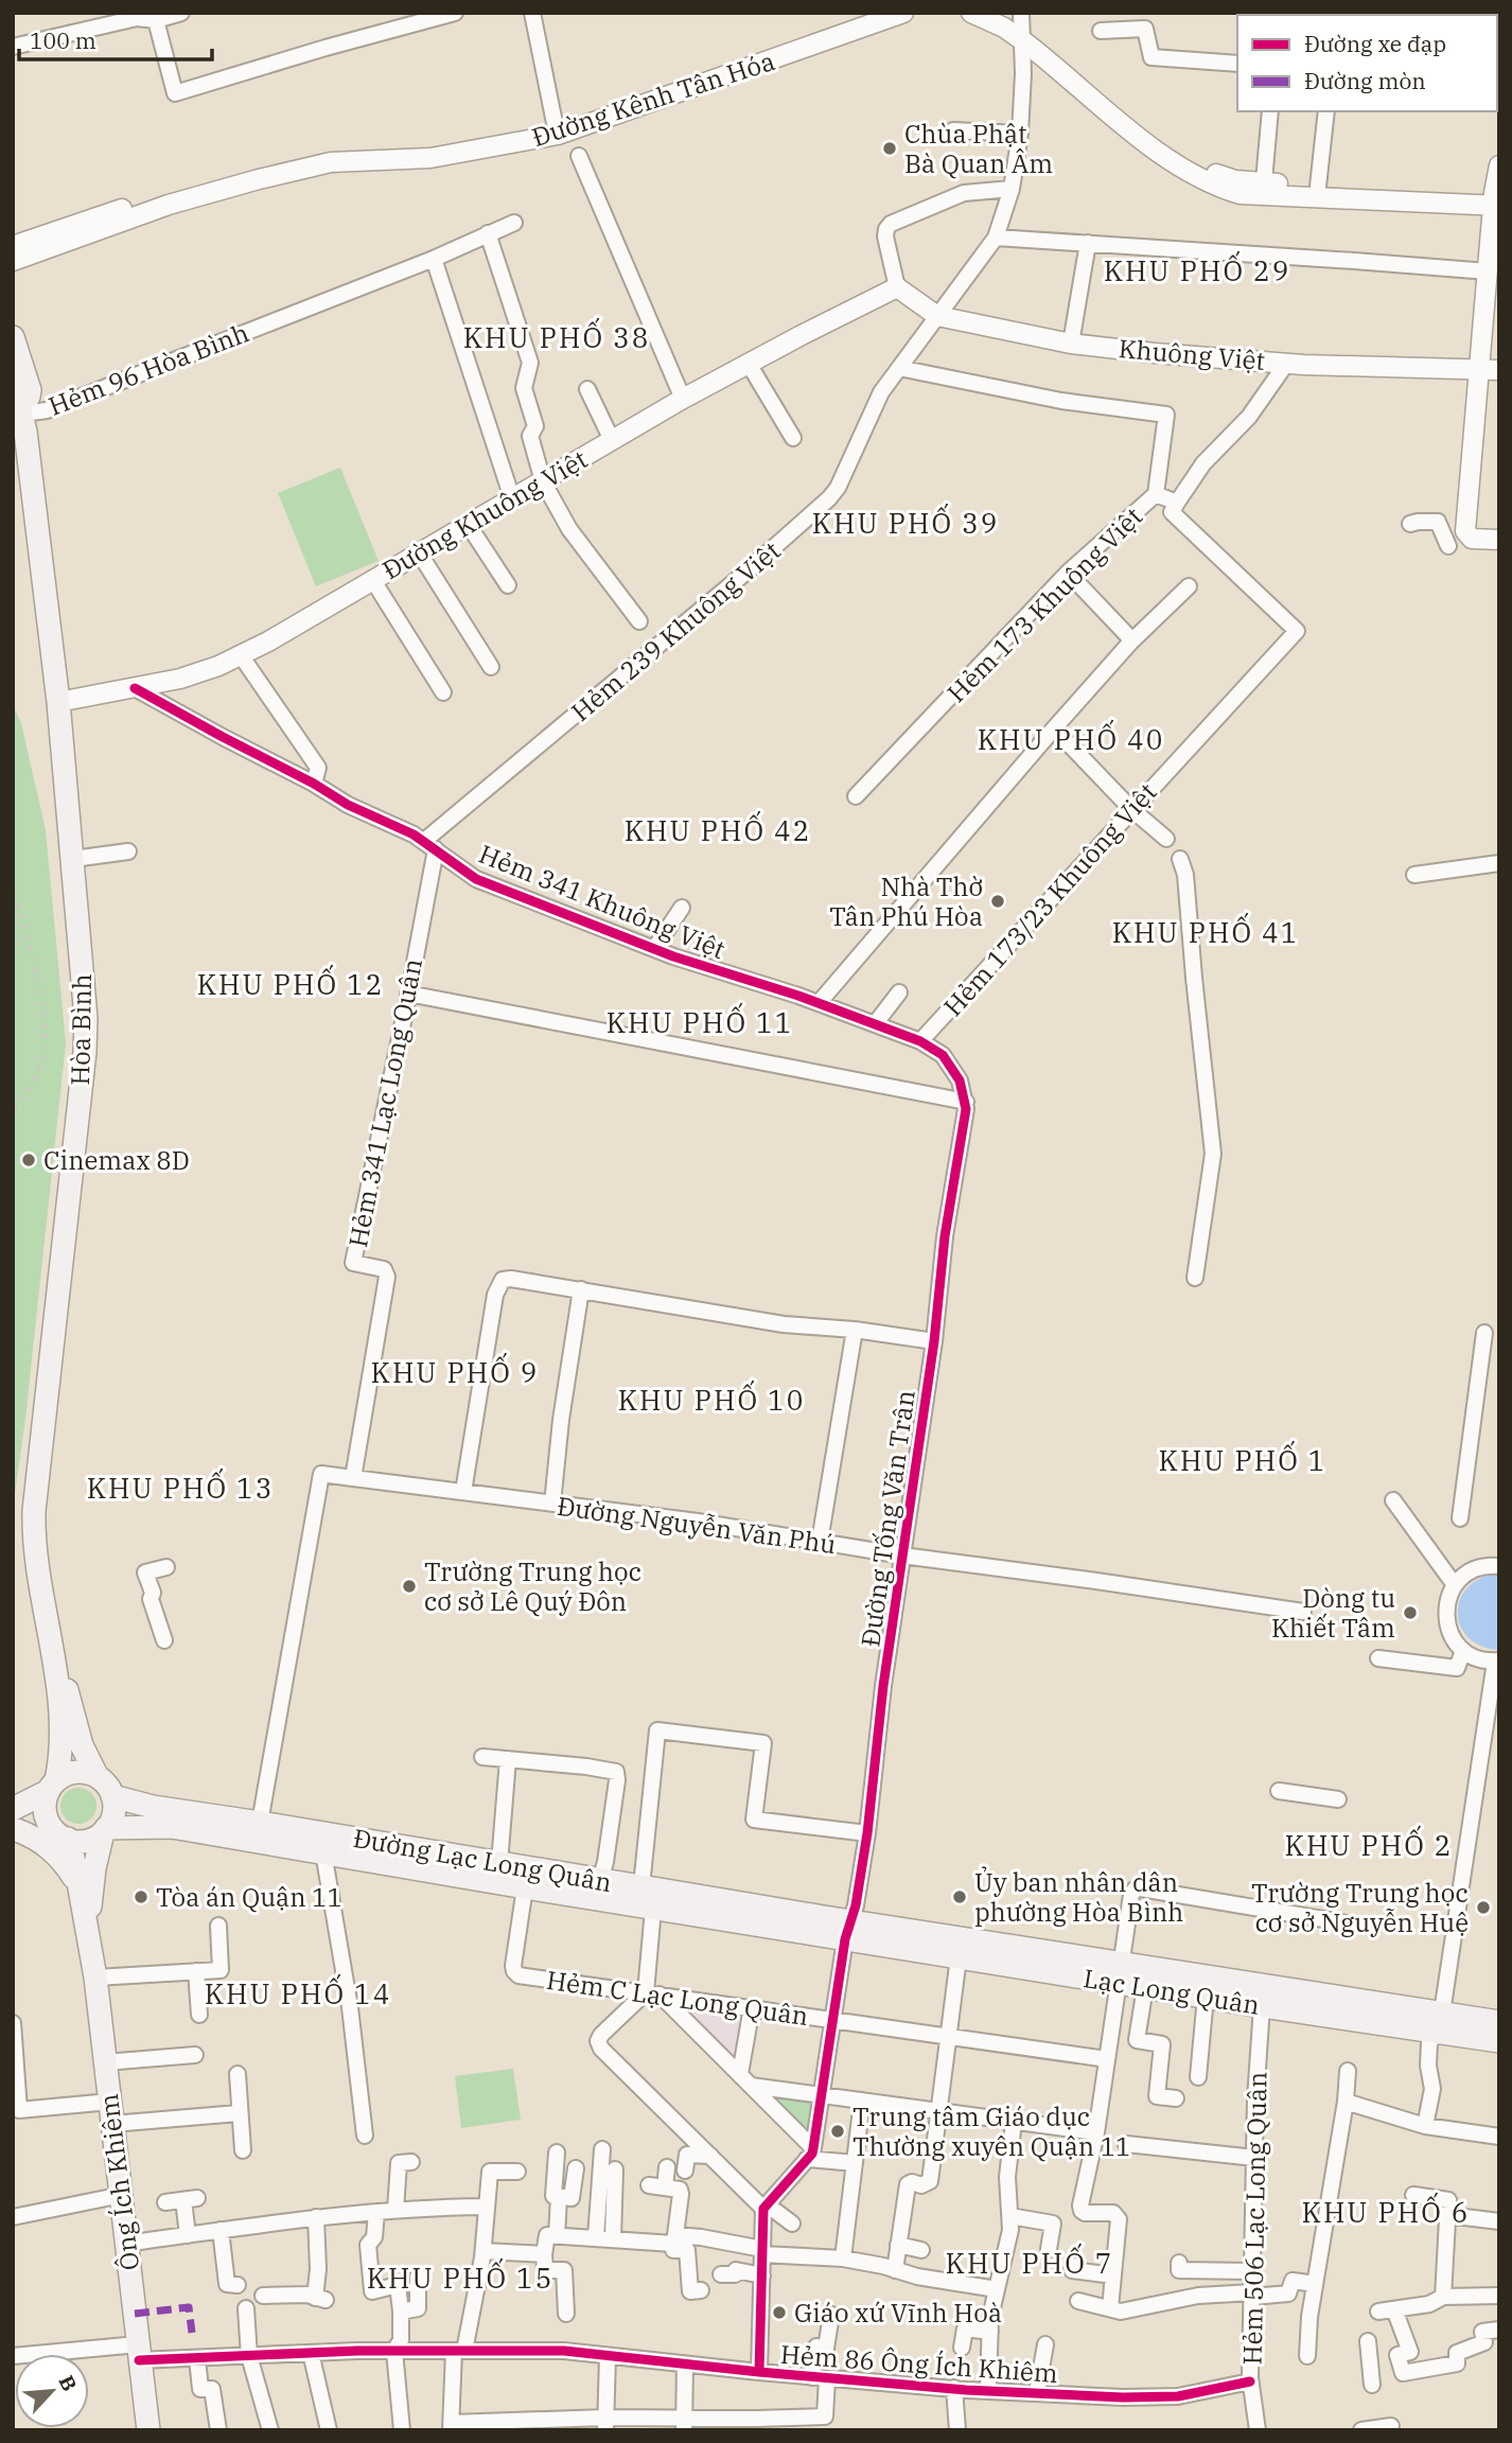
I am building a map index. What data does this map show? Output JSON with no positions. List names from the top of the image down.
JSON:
{
  "streets": {
    "main road": [
      "Hòa Bình",
      "Đường Lạc Long Quân",
      "Lạc Long Quân",
      "Ông Ích Khiêm"
    ],
    "street": [
      "Đường Kênh Tân Hóa",
      "Khuông Việt",
      "Hẻm 96 Hòa Bình",
      "Đường Khuông Việt",
      "Hẻm 173 Khuông Việt",
      "Hẻm 239 Khuông Việt",
      "Hẻm 173/23 Khuông Việt",
      "Hẻm 341 Khuông Việt",
      "Hẻm 341 Lạc Long Quân",
      "Đường Tống Văn Trân",
      "Đường Nguyễn Văn Phú",
      "Hẻm C Lạc Long Quân",
      "Hẻm 506 Lạc Long Quân",
      "Hẻm 86 Ông Ích Khiêm"
    ]
  },
  "crossings": [
    ["Khuông Việt", "Đường Khuông Việt"],
    ["Khuông Việt", "Hẻm 173 Khuông Việt"],
    ["Khuông Việt", "Hẻm 239 Khuông Việt"],
    ["Hẻm 96 Hòa Bình", "Hòa Bình"],
    ["Đường Khuông Việt", "Hẻm 341 Khuông Việt"],
    ["Đường Khuông Việt", "Hòa Bình"],
    ["Hẻm 173 Khuông Việt", "Hẻm 173/23 Khuông Việt"],
    ["Hẻm 239 Khuông Việt", "Hẻm 341 Khuông Việt"],
    ["Hẻm 239 Khuông Việt", "Hẻm 341 Lạc Long Quân"],
    ["Hẻm 173/23 Khuông Việt", "Hẻm 341 Khuông Việt"],
    ["Hẻm 341 Khuông Việt", "Hẻm 341 Lạc Long Quân"],
    ["Hẻm 341 Khuông Việt", "Đường Tống Văn Trân"],
    ["Hẻm 341 Lạc Long Quân", "Đường Nguyễn Văn Phú"],
    ["Đường Tống Văn Trân", "Đường Nguyễn Văn Phú"],
    ["Đường Tống Văn Trân", "Đường Lạc Long Quân"],
    ["Đường Tống Văn Trân", "Lạc Long Quân"],
    ["Đường Tống Văn Trân", "Hẻm C Lạc Long Quân"],
    ["Đường Lạc Long Quân", "Lạc Long Quân"],
    ["Đường Lạc Long Quân", "Hẻm C Lạc Long Quân"],
    ["Lạc Long Quân", "Hẻm 506 Lạc Long Quân"],
    ["Ông Ích Khiêm", "Hẻm 86 Ông Ích Khiêm"],
    ["Hẻm 506 Lạc Long Quân", "Hẻm 86 Ông Ích Khiêm"]
  ],
  "districts": [
    "KHU PHỐ 29",
    "KHU PHỐ 38",
    "KHU PHỐ 39",
    "KHU PHỐ 40",
    "KHU PHỐ 42",
    "KHU PHỐ 41",
    "KHU PHỐ 12",
    "KHU PHỐ 11",
    "KHU PHỐ 9",
    "KHU PHỐ 10",
    "KHU PHỐ 1",
    "KHU PHỐ 13",
    "KHU PHỐ 2",
    "KHU PHỐ 14",
    "KHU PHỐ 6",
    "KHU PHỐ 7",
    "KHU PHỐ 15"
  ],
  "places": [
    "Chùa Phật Bà Quan Âm",
    "Nhà Thờ Tân Phú Hòa",
    "Cinemax 8D",
    "Trường Trung học cơ sở Lê Quý Đôn",
    "Dòng tu Khiết Tâm",
    "Tòa án Quận 11",
    "Ủy ban nhân dân phường Hòa Bình",
    "Trường Trung học cơ sở Nguyễn Huệ",
    "Trung tâm Giáo dục Thường xuyên Quận 11",
    "Giáo xứ Vĩnh Hoà"
  ],
  "legend": ["Đường xe đạp", "Đường mòn"],
  "scale_bar": "100 m",
  "north": "top right"
}
